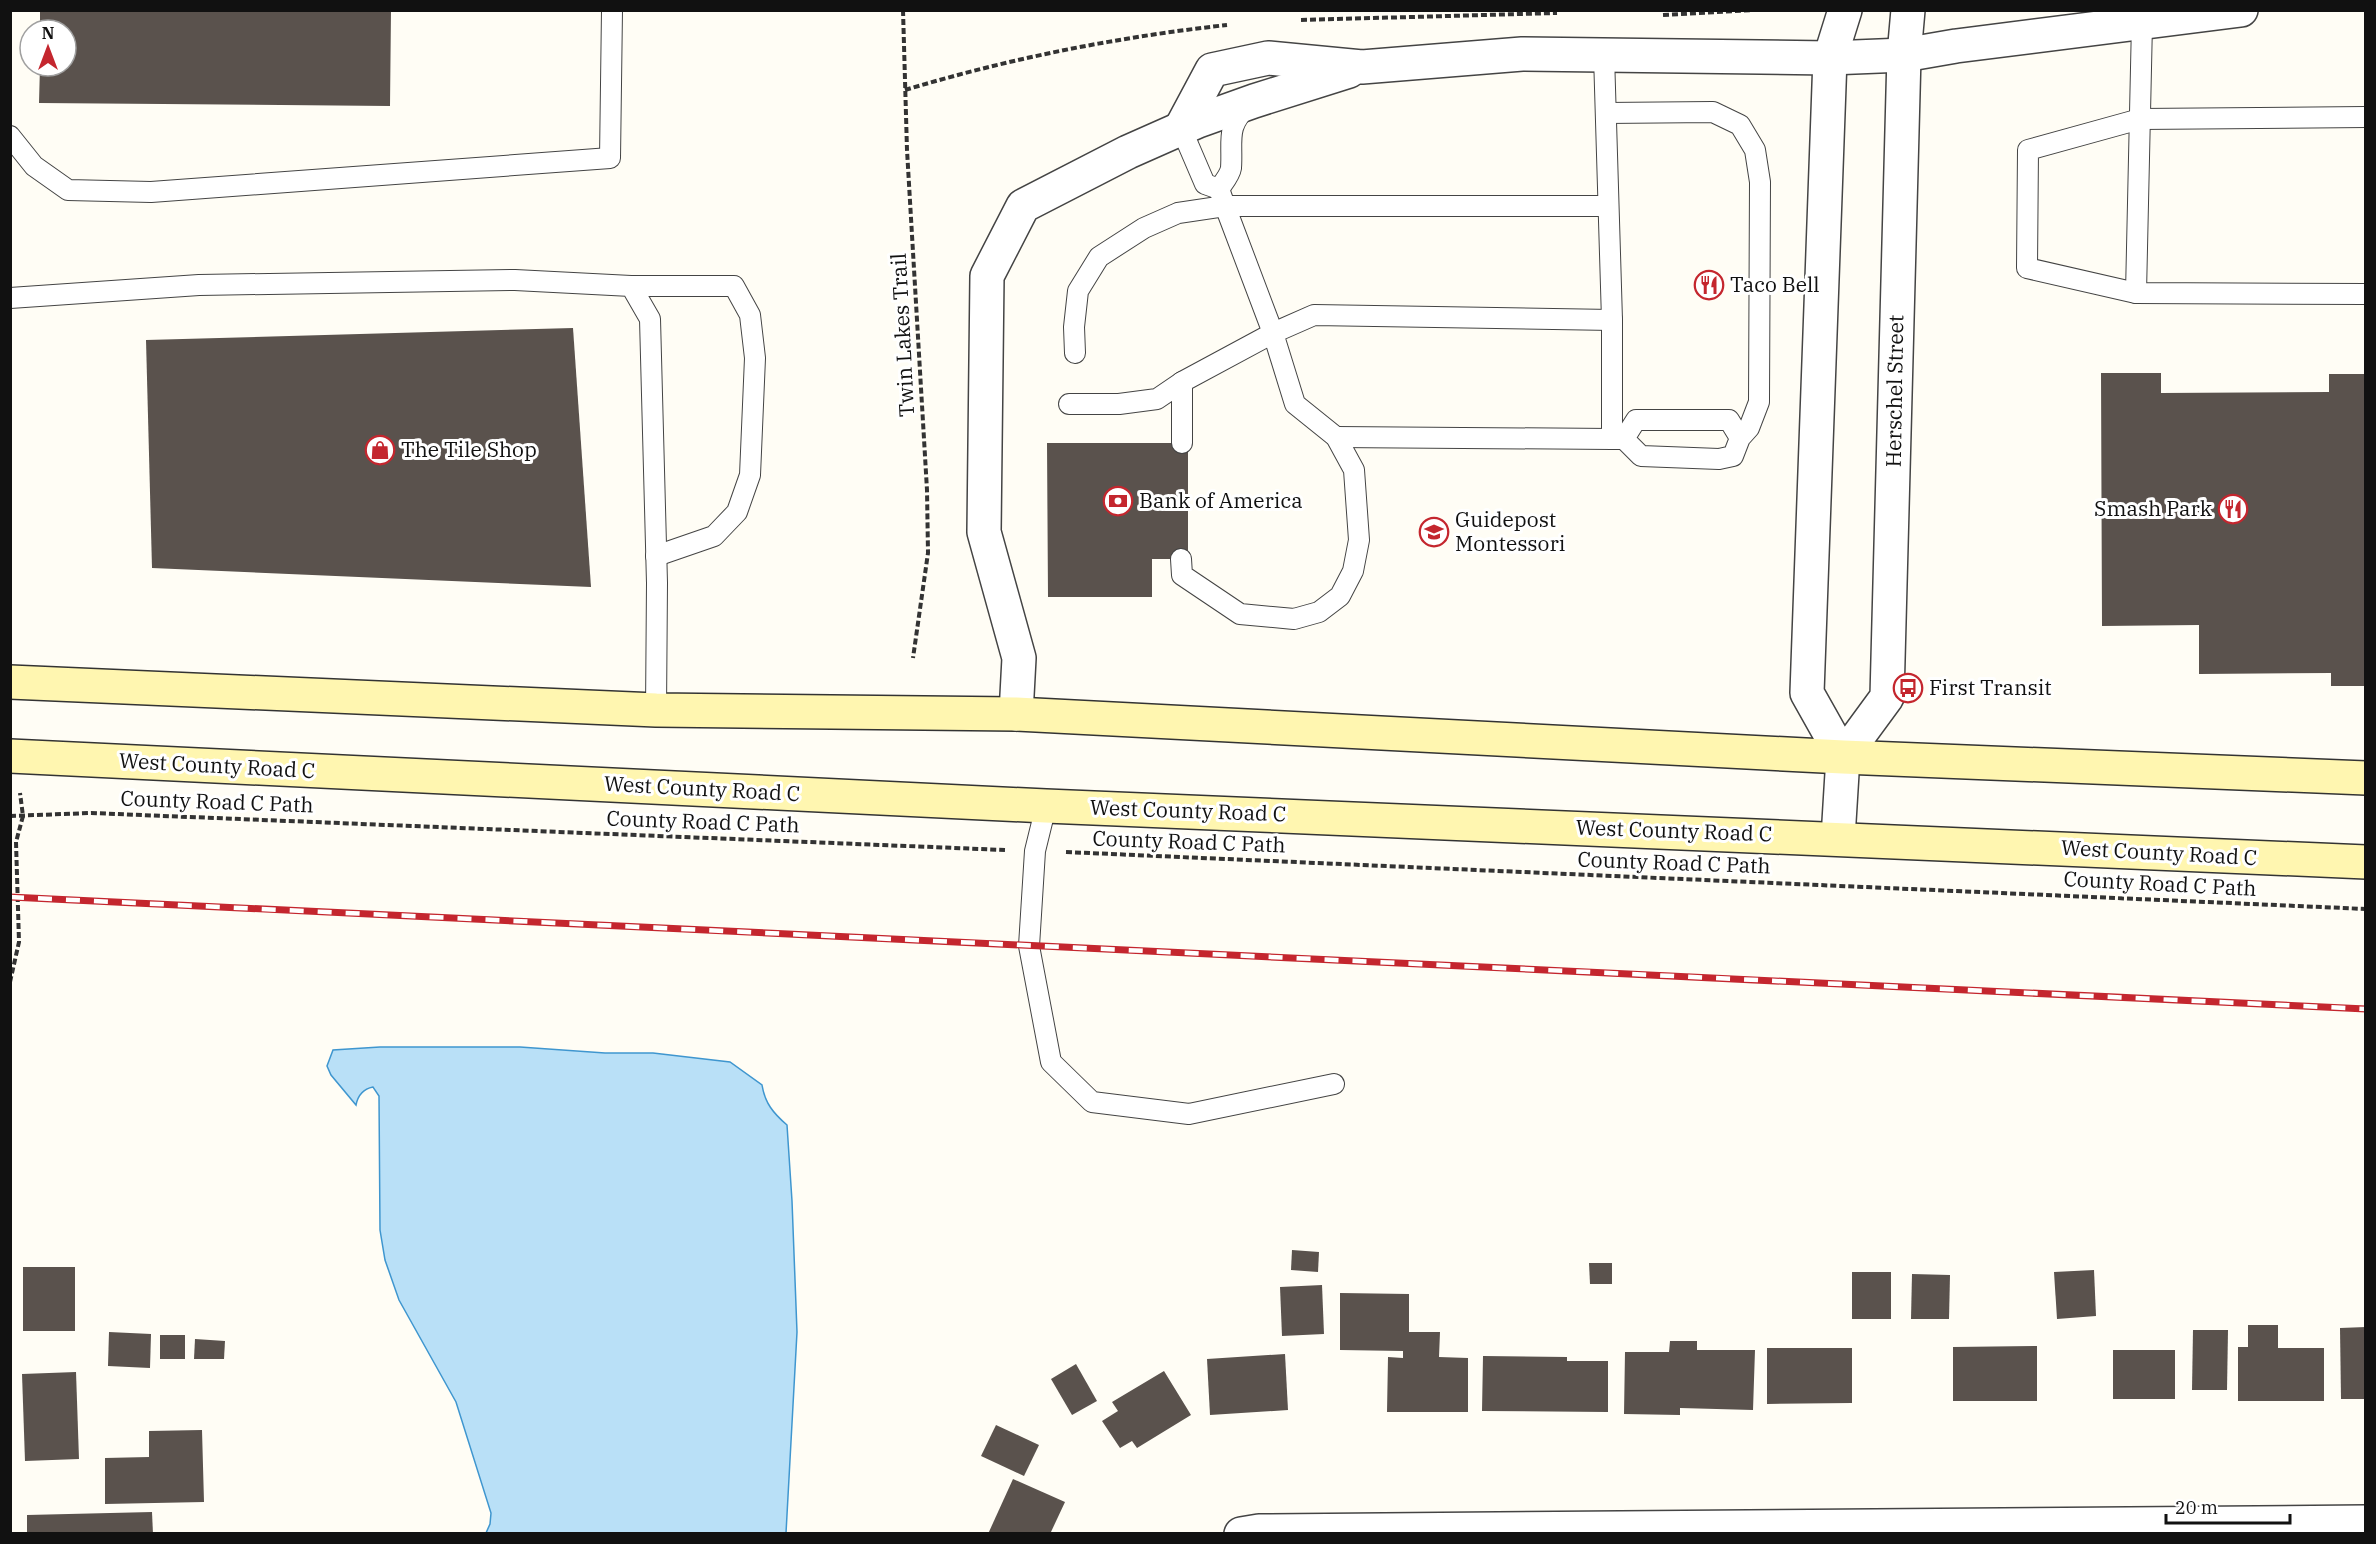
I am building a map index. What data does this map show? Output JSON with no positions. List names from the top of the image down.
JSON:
{
  "streets": {
    "main road": ["West County Road C"],
    "street": ["Herschel Street"],
    "path": ["Twin Lakes Trail", "County Road C Path"]
  },
  "places": {
    "restaurant": ["Taco Bell", "Smash Park"],
    "shop": ["The Tile Shop"],
    "bank": ["Bank of America"],
    "school or university": ["Guidepost Montessori"],
    "bus stop": ["First Transit"]
  },
  "scale_bar": "20 m",
  "north": "top"
}
